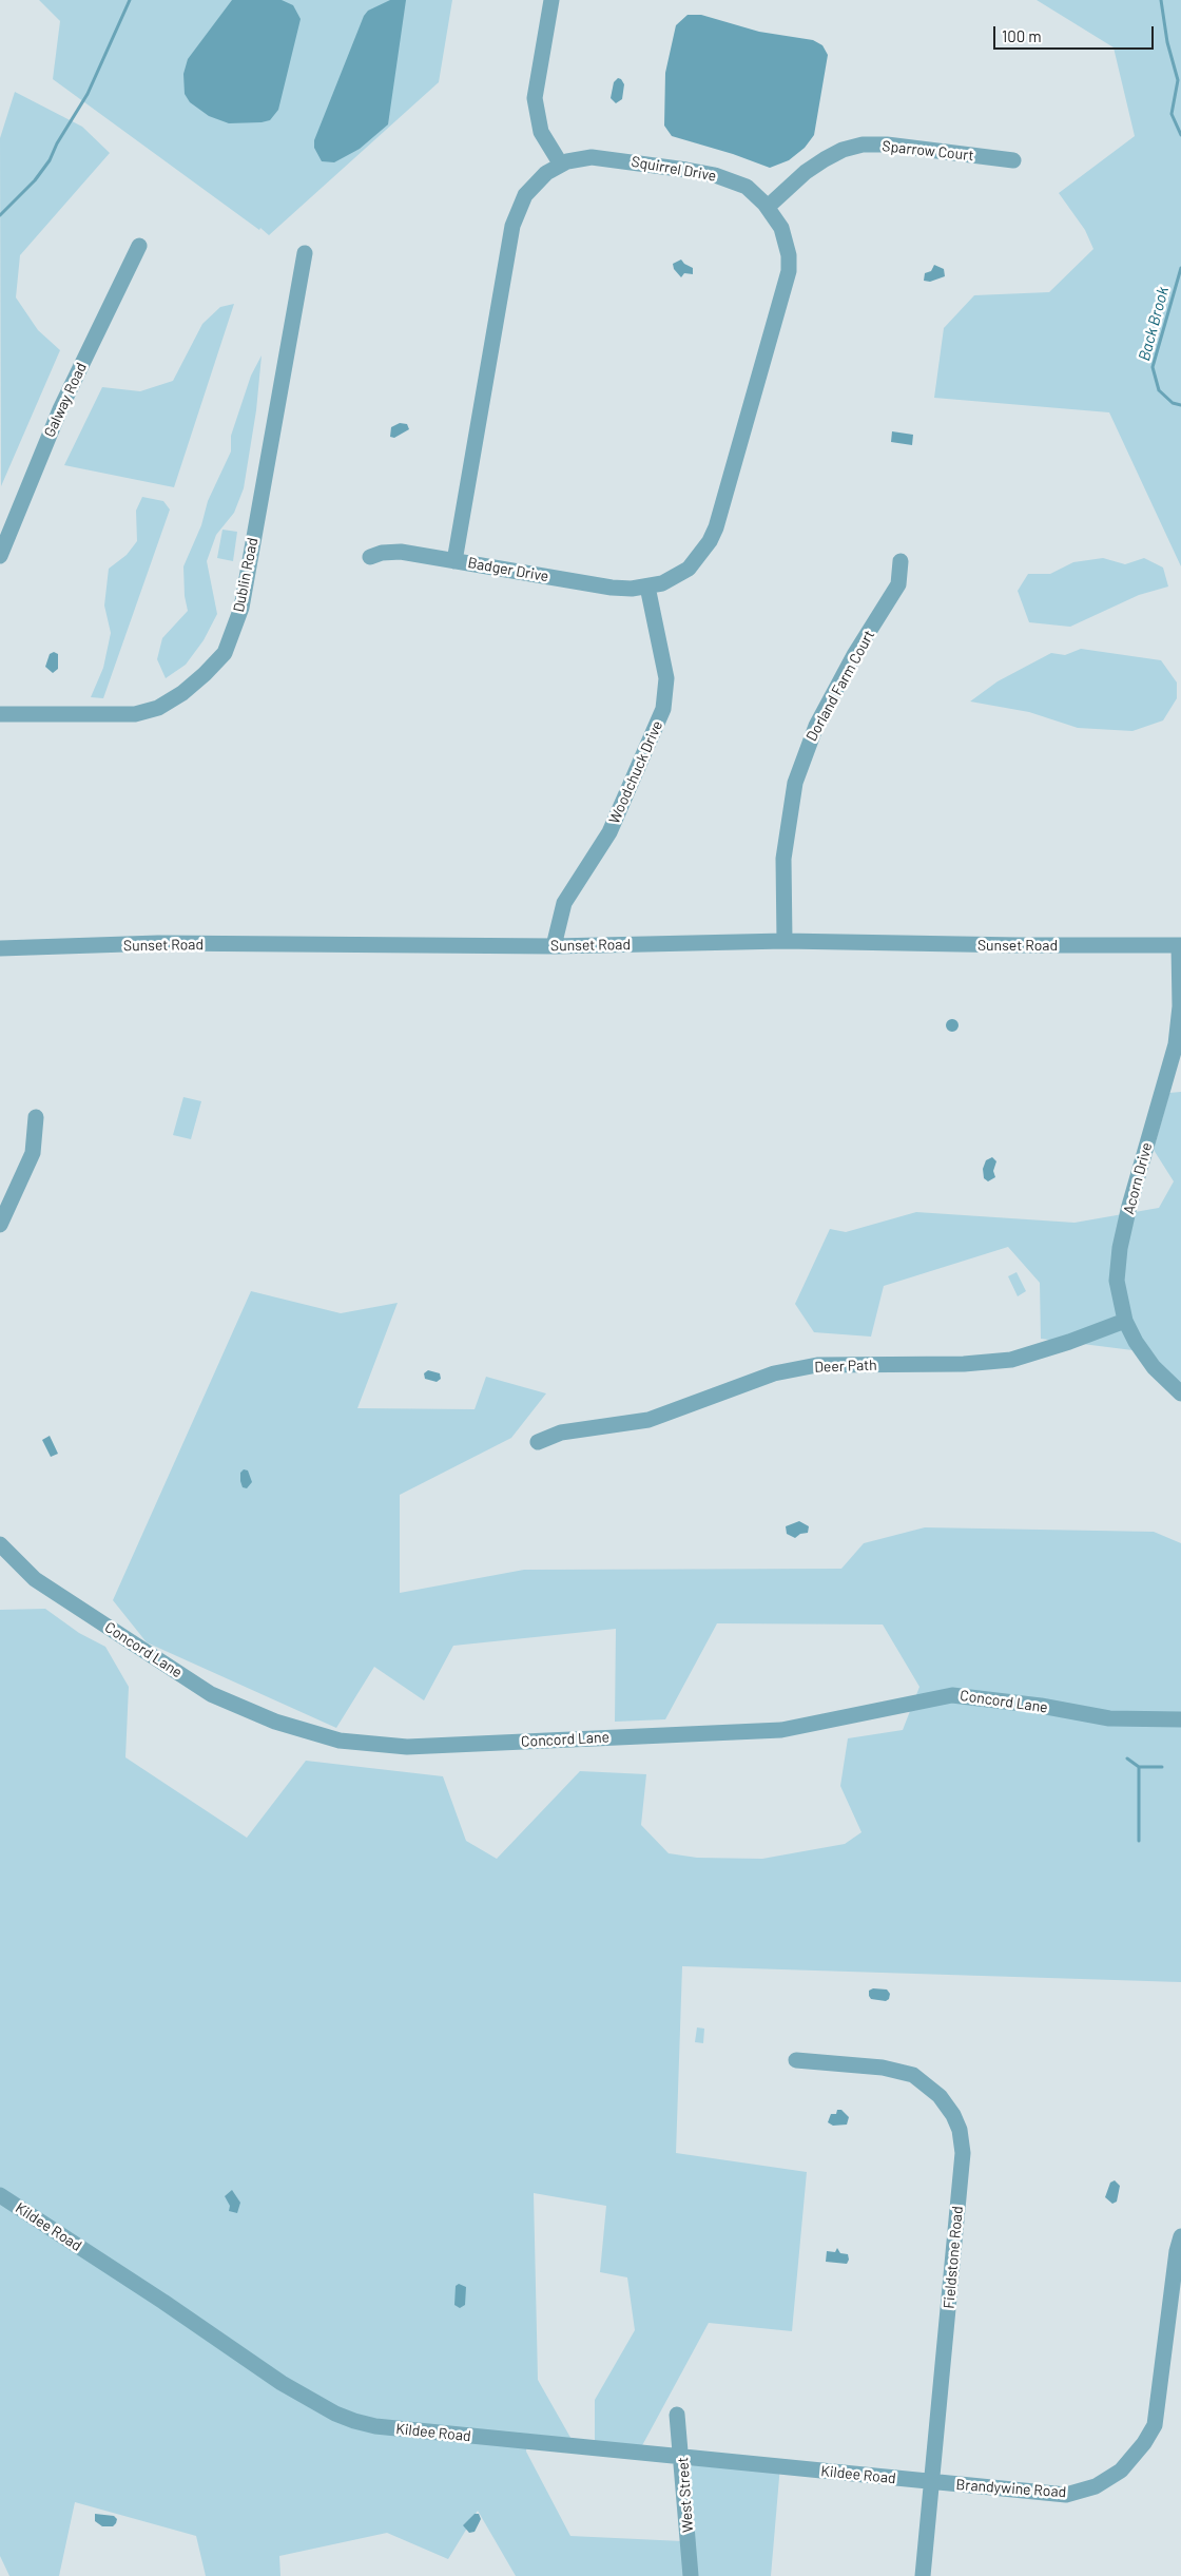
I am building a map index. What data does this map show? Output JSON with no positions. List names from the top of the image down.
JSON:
{
  "streets": {
    "street": [
      "Sparrow Court",
      "Squirrel Drive",
      "Galway Road",
      "Badger Drive",
      "Dublin Road",
      "Dorland Farm Court",
      "Woodchuck Drive",
      "Sunset Road",
      "Acorn Drive",
      "Deer Path",
      "Concord Lane",
      "Kildee Road",
      "Fieldstone Road",
      "Brandywine Road",
      "West Street"
    ]
  },
  "crossings": [
    ["Sparrow Court", "Squirrel Drive"],
    ["Squirrel Drive", "Badger Drive"],
    ["Squirrel Drive", "Woodchuck Drive"],
    ["Badger Drive", "Woodchuck Drive"],
    ["Dorland Farm Court", "Sunset Road"],
    ["Woodchuck Drive", "Sunset Road"],
    ["Sunset Road", "Acorn Drive"],
    ["Acorn Drive", "Deer Path"],
    ["Kildee Road", "Fieldstone Road"],
    ["Kildee Road", "Brandywine Road"],
    ["Kildee Road", "West Street"],
    ["Fieldstone Road", "Brandywine Road"]
  ],
  "water": ["Back Brook"],
  "scale_bar": "100 m"
}
